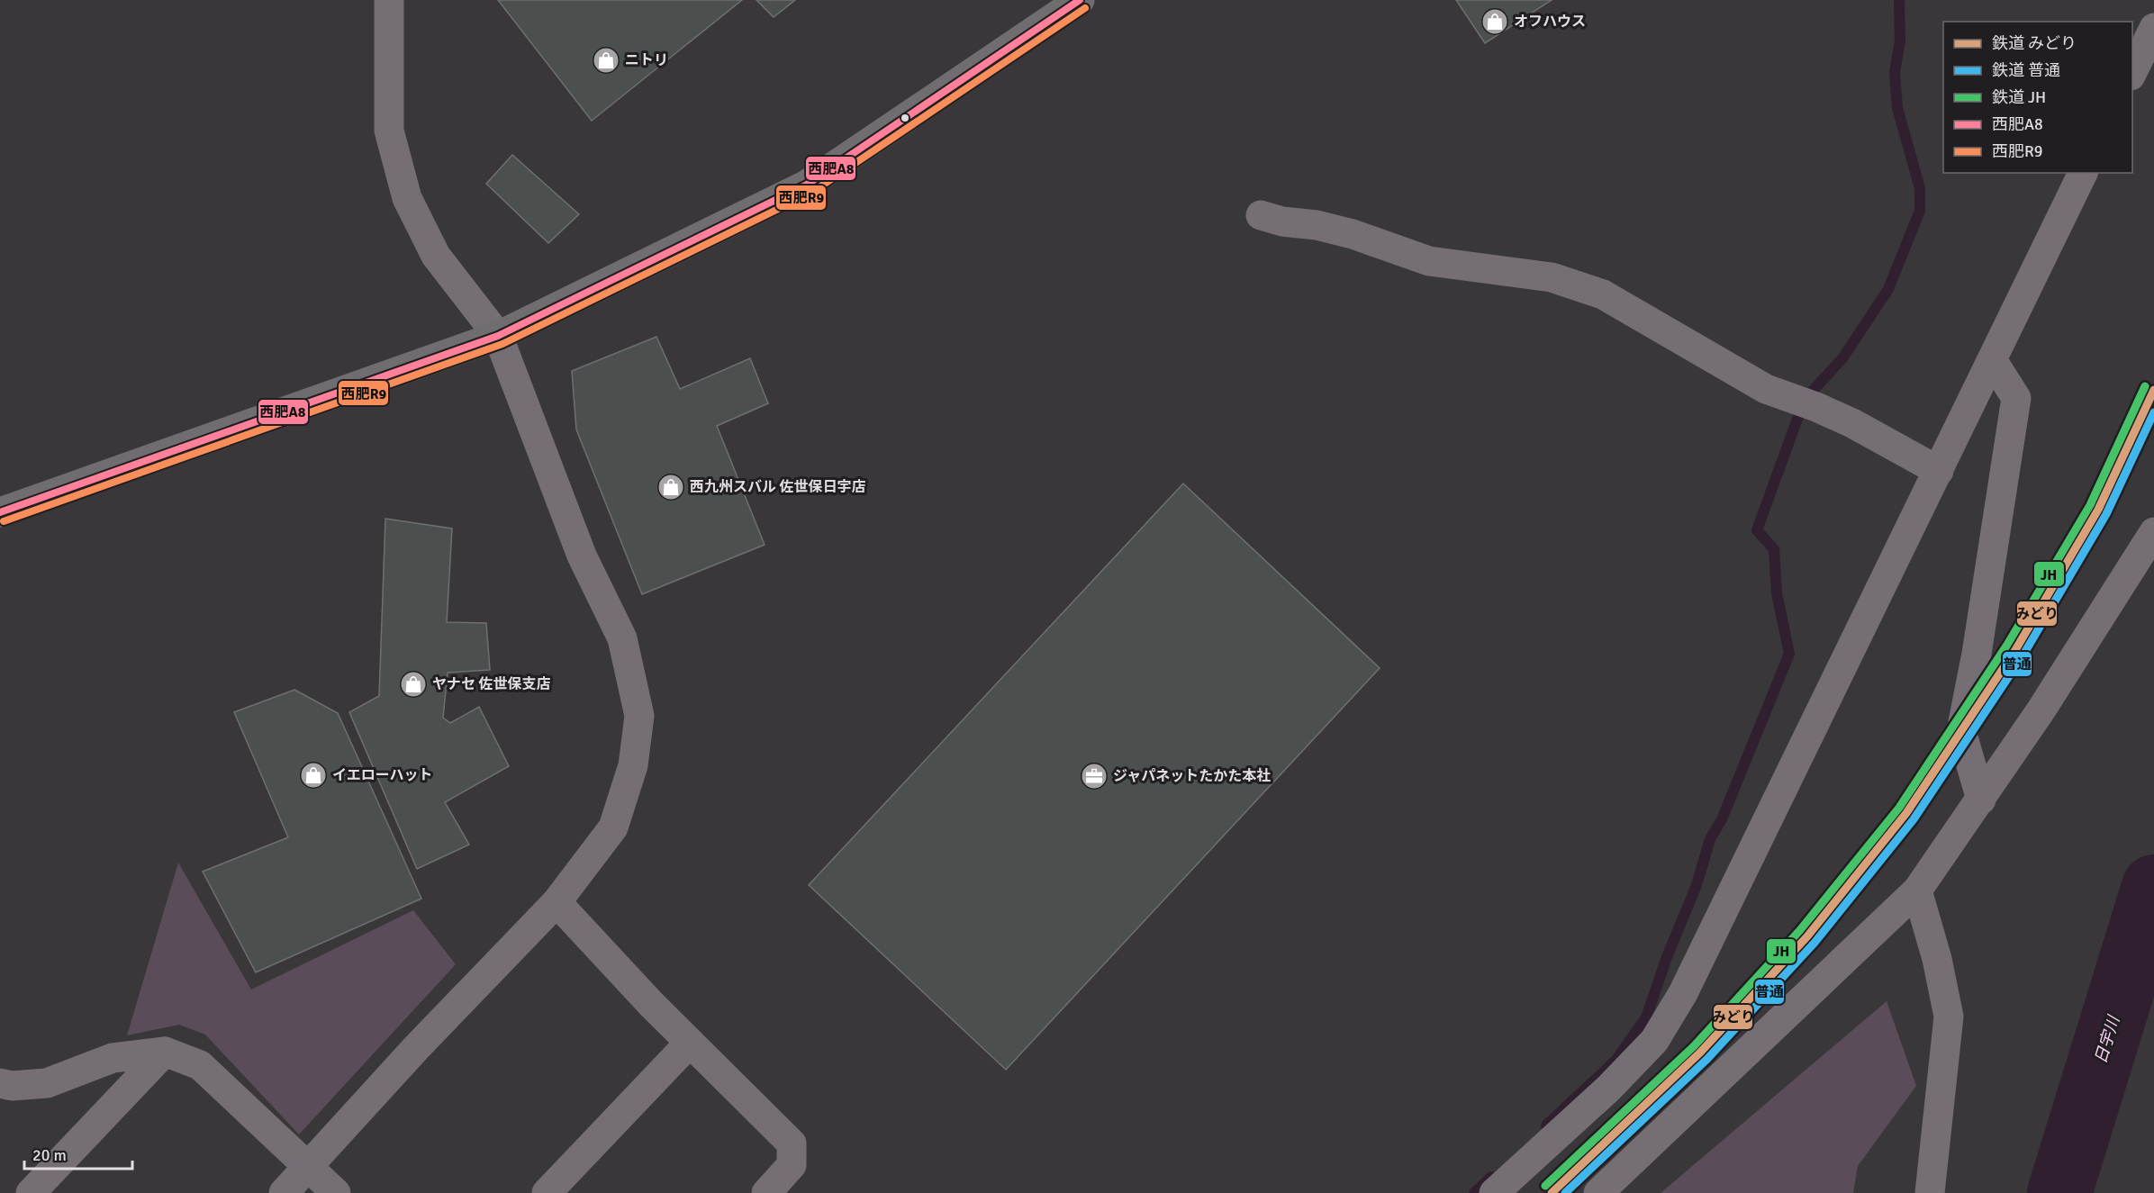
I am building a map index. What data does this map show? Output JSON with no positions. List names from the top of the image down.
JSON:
{
  "water": ["日宇川"],
  "places": {
    "shop": [
      "オフハウス",
      "ニトリ",
      "西九州スバル 佐世保日宇店",
      "ヤナセ 佐世保支店",
      "イエローハット"
    ],
    "office": ["ジャパネットたかた本社"]
  },
  "lines": [
    "transit line 西肥A8",
    "transit line 西肥R9",
    "rail line JH",
    "rail line みどり",
    "rail line 普通"
  ],
  "legend": [
    "鉄道 みどり",
    "鉄道 普通",
    "鉄道 JH",
    "西肥A8",
    "西肥R9"
  ],
  "scale_bar": "20 m"
}
